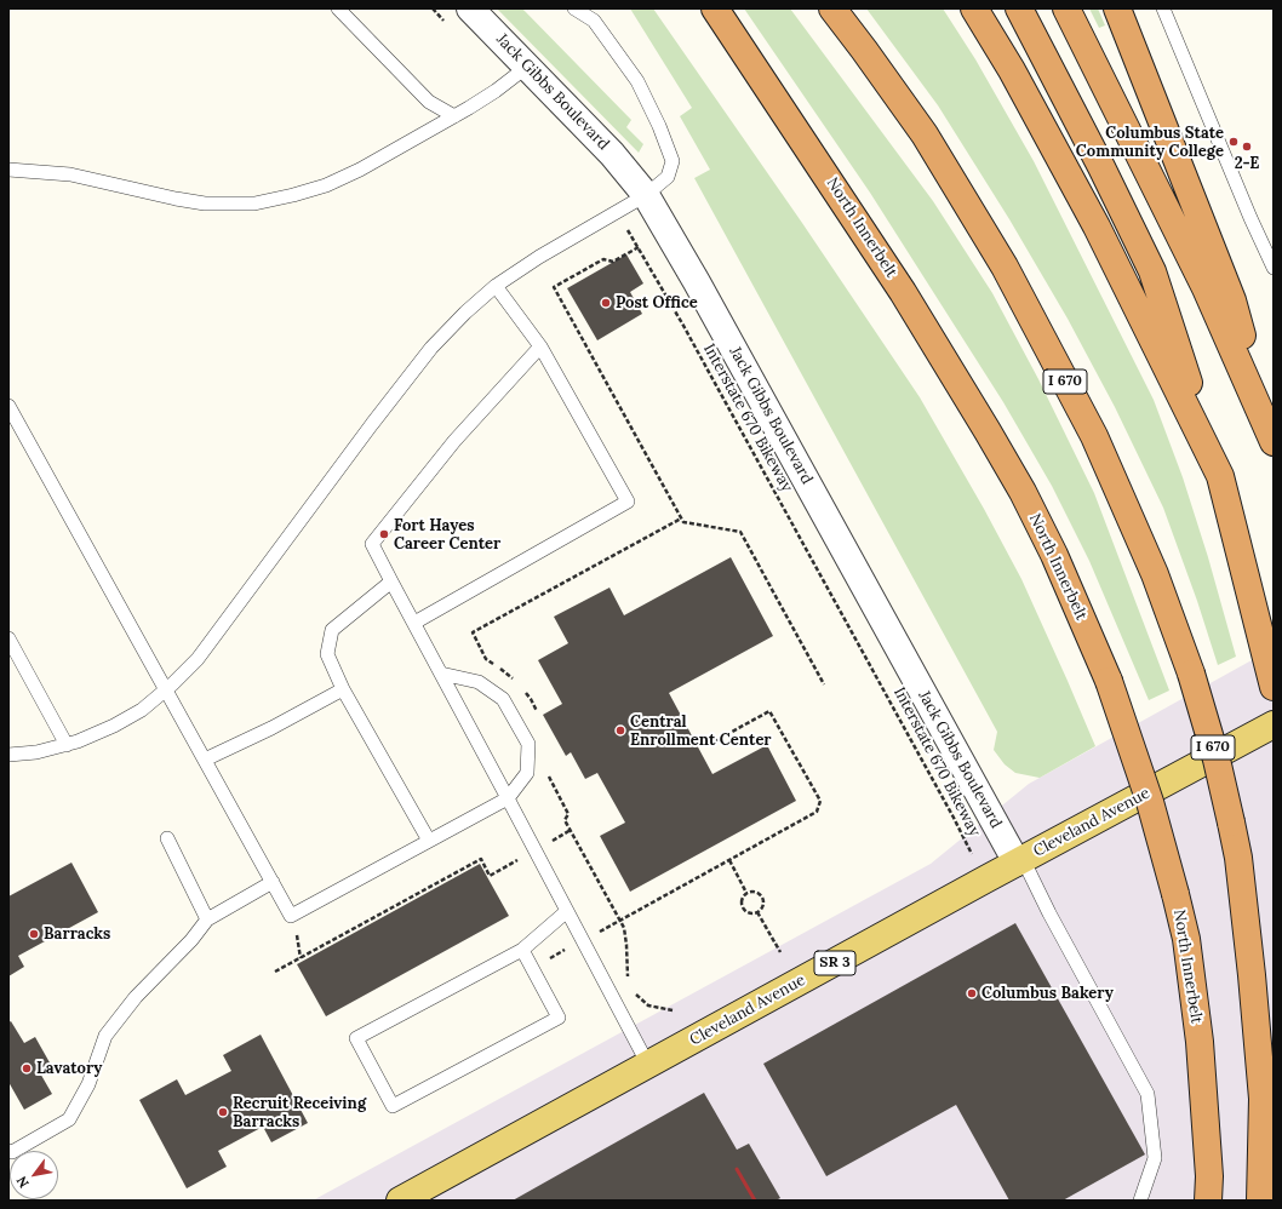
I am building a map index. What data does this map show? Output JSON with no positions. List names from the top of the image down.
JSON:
{
  "streets": {
    "highway": ["North Innerbelt", "I 670"],
    "main road": ["Cleveland Avenue", "SR 3"],
    "street": ["Jack Gibbs Boulevard"],
    "path": ["Interstate 670 Bikeway"]
  },
  "crossings": [
    ["Jack Gibbs Boulevard", "Cleveland Avenue"],
    ["Interstate 670 Bikeway", "Cleveland Avenue"]
  ],
  "places": [
    "Columbus State Community College",
    "2-E",
    "Post Office",
    "Fort Hayes Career Center",
    "Central Enrollment Center",
    "Barracks",
    "Columbus Bakery",
    "Lavatory",
    "Recruit Receiving Barracks"
  ],
  "north": "bottom left"
}
